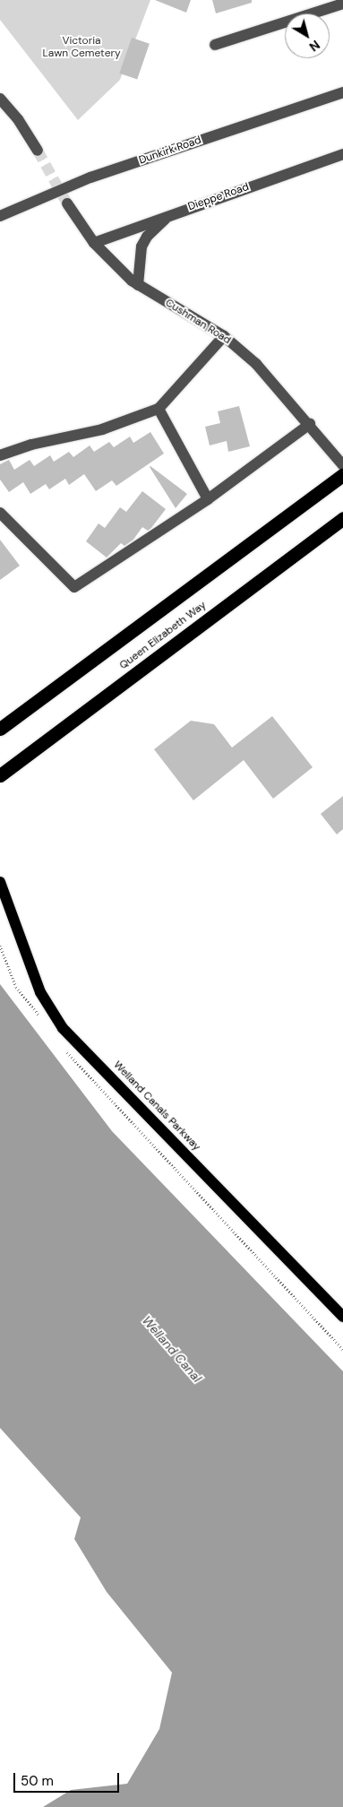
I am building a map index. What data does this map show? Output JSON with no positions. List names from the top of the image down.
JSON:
{
  "streets": {
    "highway": ["Queen Elizabeth Way"],
    "main road": ["Welland Canals Parkway"],
    "street": ["Dunkirk Road", "Dieppe Road", "Cushman Road"]
  },
  "crossings": [
    ["Dieppe Road", "Cushman Road"]
  ],
  "water": ["Welland Canal"],
  "parks": ["Victoria Lawn Cemetery"],
  "scale_bar": "50 m",
  "north": "bottom right"
}
